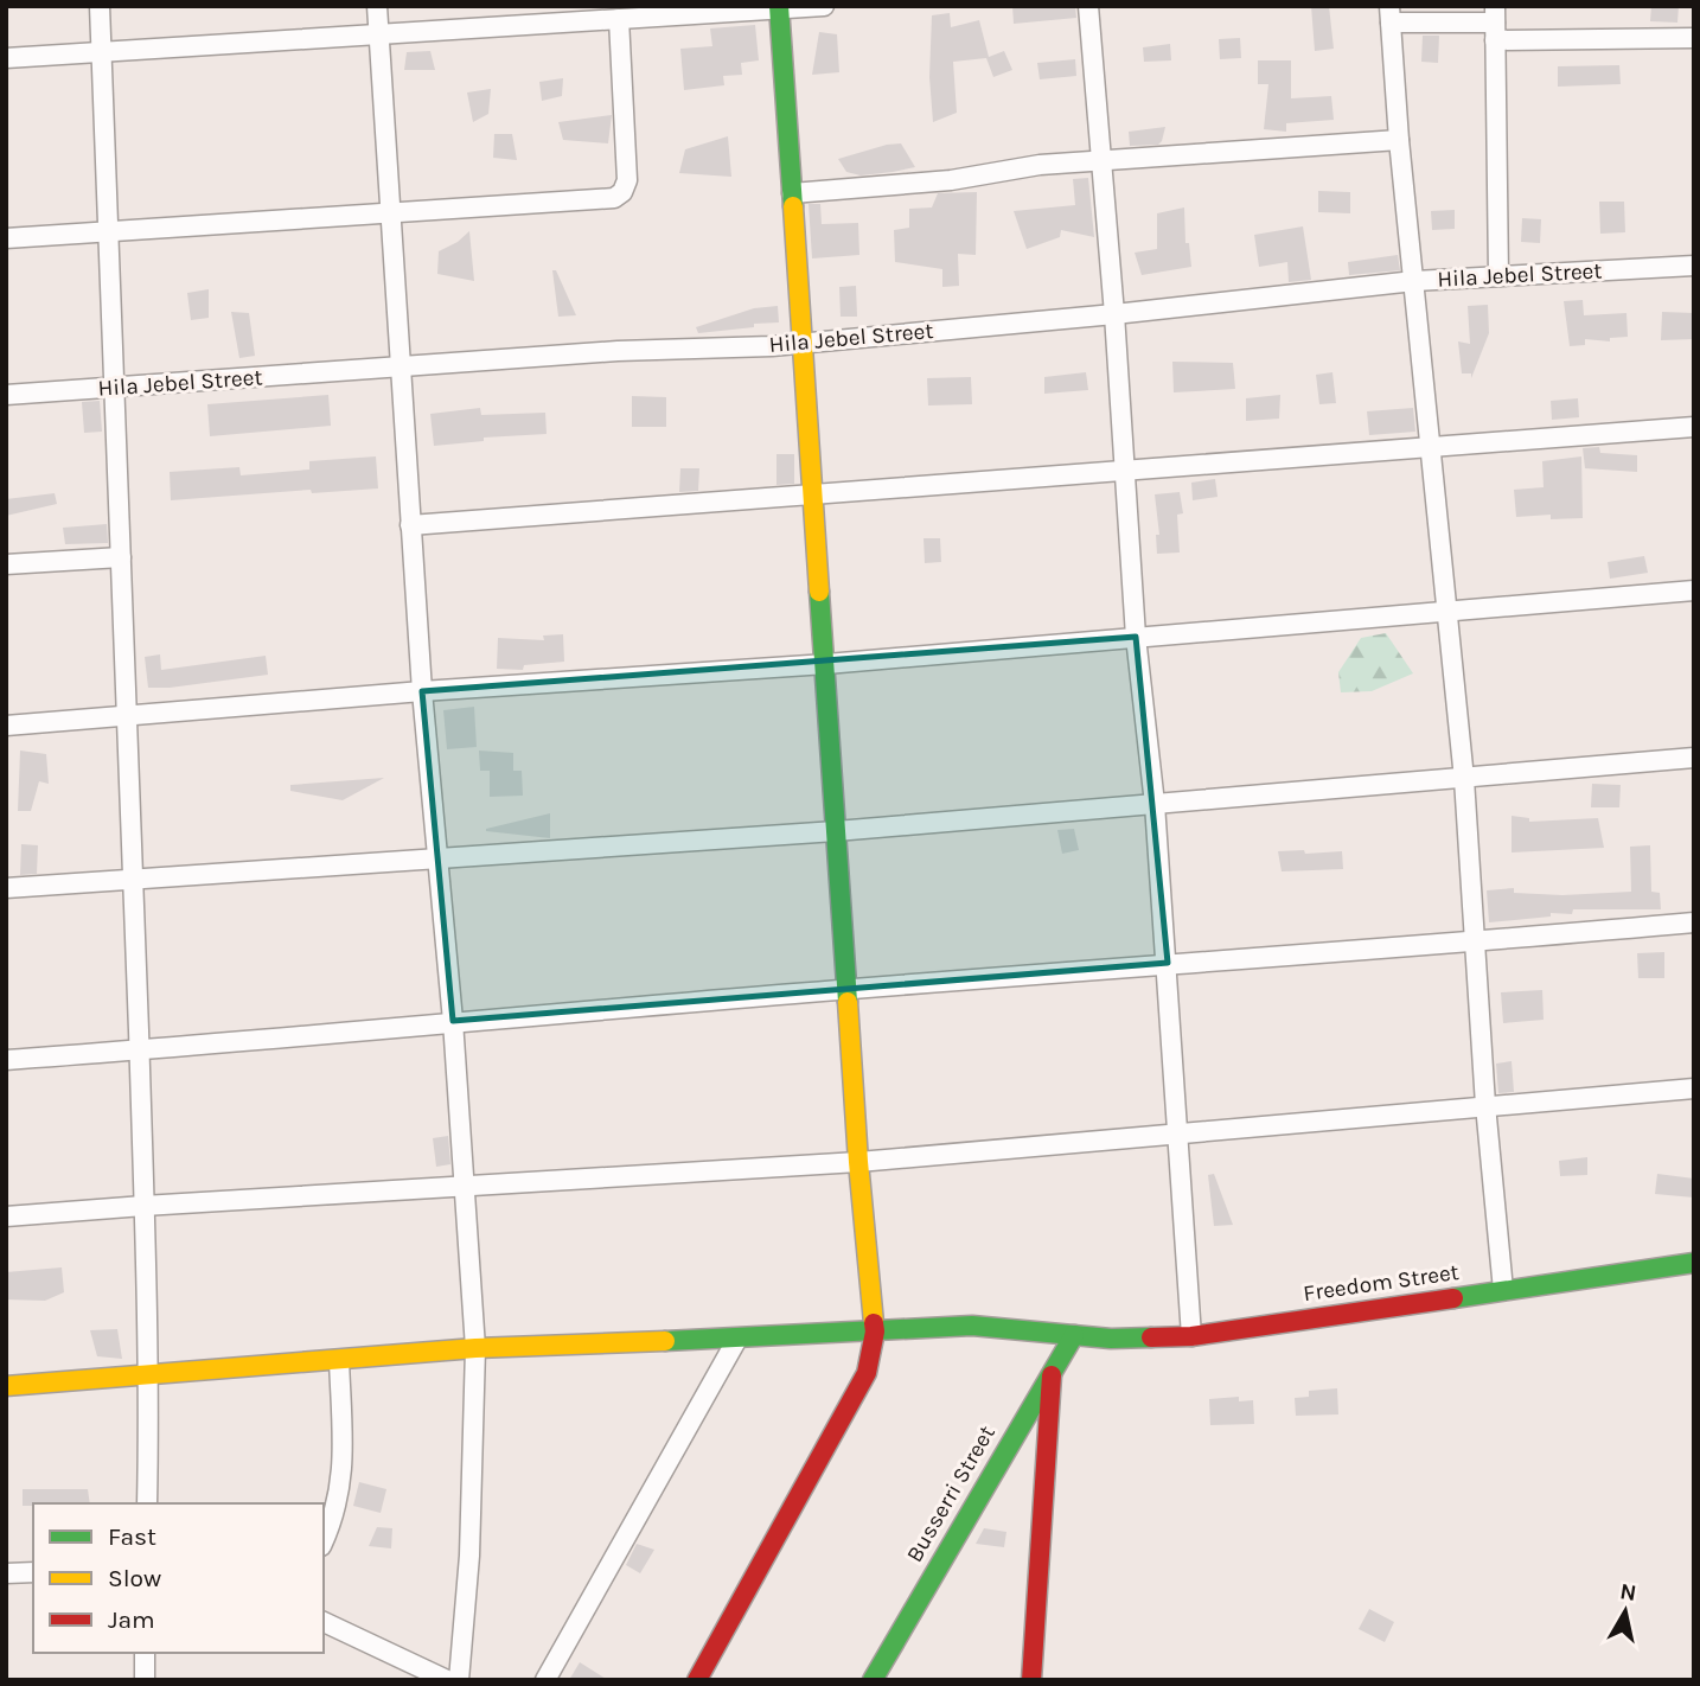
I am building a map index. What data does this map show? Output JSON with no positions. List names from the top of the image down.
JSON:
{
  "streets": {
    "street": ["Hila Jebel Street", "Freedom Street", "Busserri Street"]
  },
  "crossings": [
    ["Freedom Street", "Busserri Street"]
  ],
  "legend": ["Fast", "Slow", "Jam"],
  "north": "top"
}
